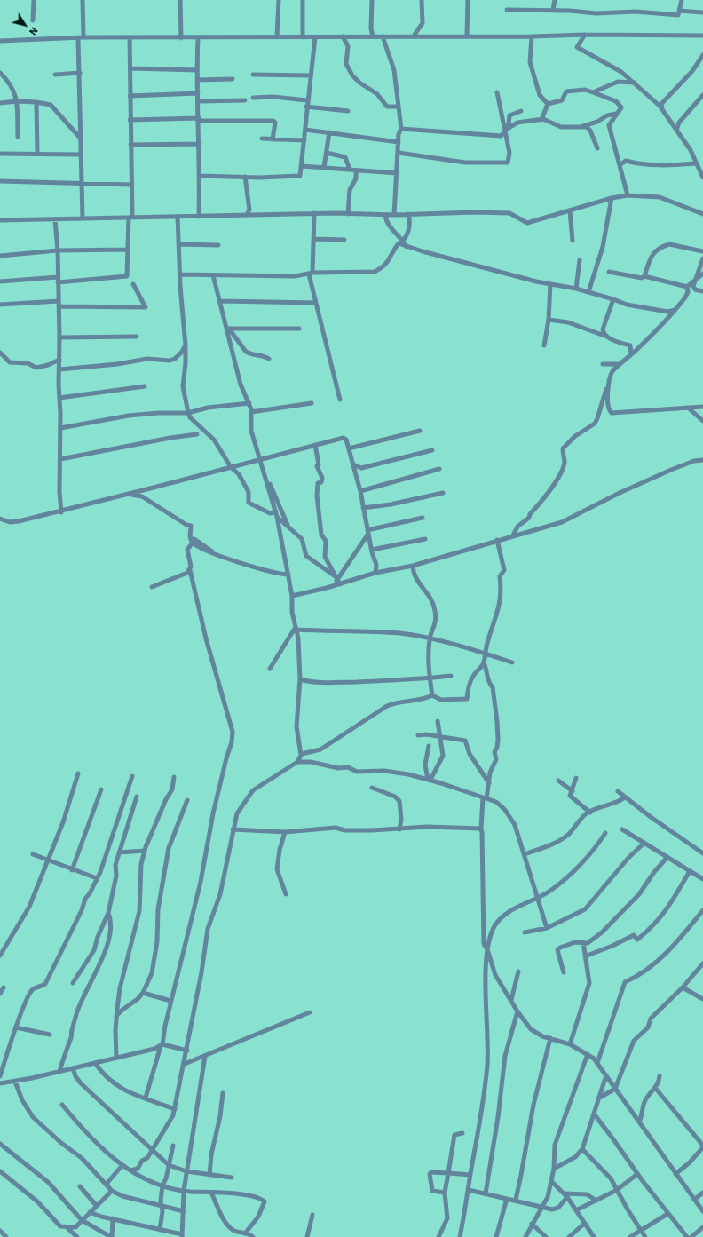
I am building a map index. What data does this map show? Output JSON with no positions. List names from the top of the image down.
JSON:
{
  "north": "bottom right"
}
